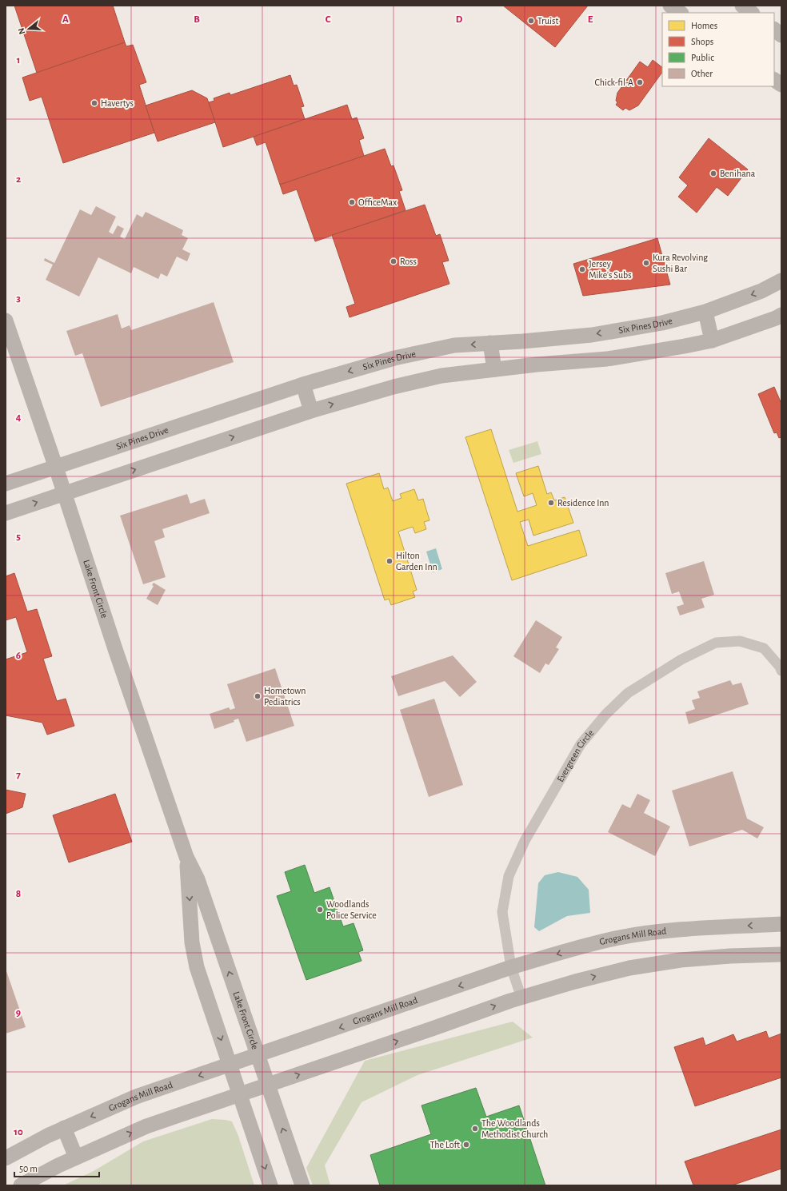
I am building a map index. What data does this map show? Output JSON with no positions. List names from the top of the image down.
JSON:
{
  "streets": {
    "street": [
      "Six Pines Drive",
      "Lake Front Circle",
      "Evergreen Circle",
      "Grogans Mill Road"
    ]
  },
  "crossings": [
    ["Six Pines Drive", "Lake Front Circle"],
    ["Lake Front Circle", "Grogans Mill Road"],
    ["Evergreen Circle", "Grogans Mill Road"]
  ],
  "places": [
    "Truist",
    "Chick-fil-A",
    "Havertys",
    "Benihana",
    "OfficeMax",
    "Ross",
    "Kura Revolving Sushi Bar",
    "Jersey Mike's Subs",
    "Residence Inn",
    "Hilton Garden Inn",
    "Hometown Pediatrics",
    "Woodlands Police Service",
    "The Woodlands Methodist Church",
    "The Loft"
  ],
  "legend": [
    "Homes",
    "Shops",
    "Public",
    "Other"
  ],
  "scale_bar": "50 m",
  "north": "left",
  "grid": {
    "columns": [
      "A",
      "B",
      "C",
      "D",
      "E"
    ],
    "rows": [
      "1",
      "2",
      "3",
      "4",
      "5",
      "6",
      "7",
      "8",
      "9",
      "10"
    ]
  }
}
